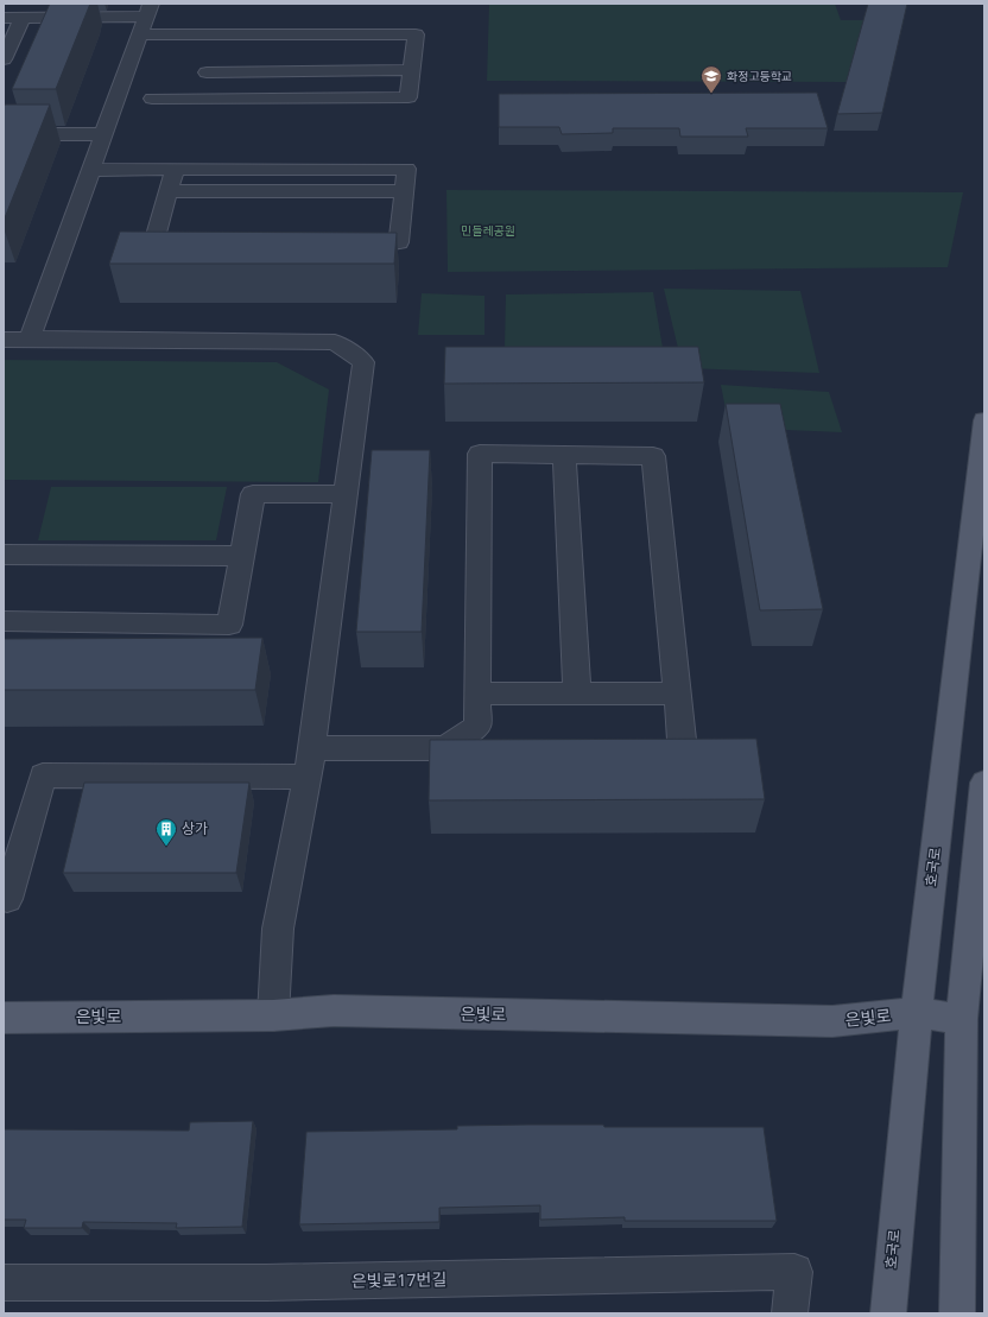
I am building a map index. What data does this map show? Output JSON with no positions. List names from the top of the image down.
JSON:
{
  "streets": {
    "main road": ["호국로", "은빛로"],
    "street": ["은빛로17번길"]
  },
  "crossings": [
    ["호국로", "은빛로"]
  ],
  "parks": ["민들레공원"],
  "places": {
    "school or university": ["화정고등학교"],
    "building": ["상가"]
  }
}
